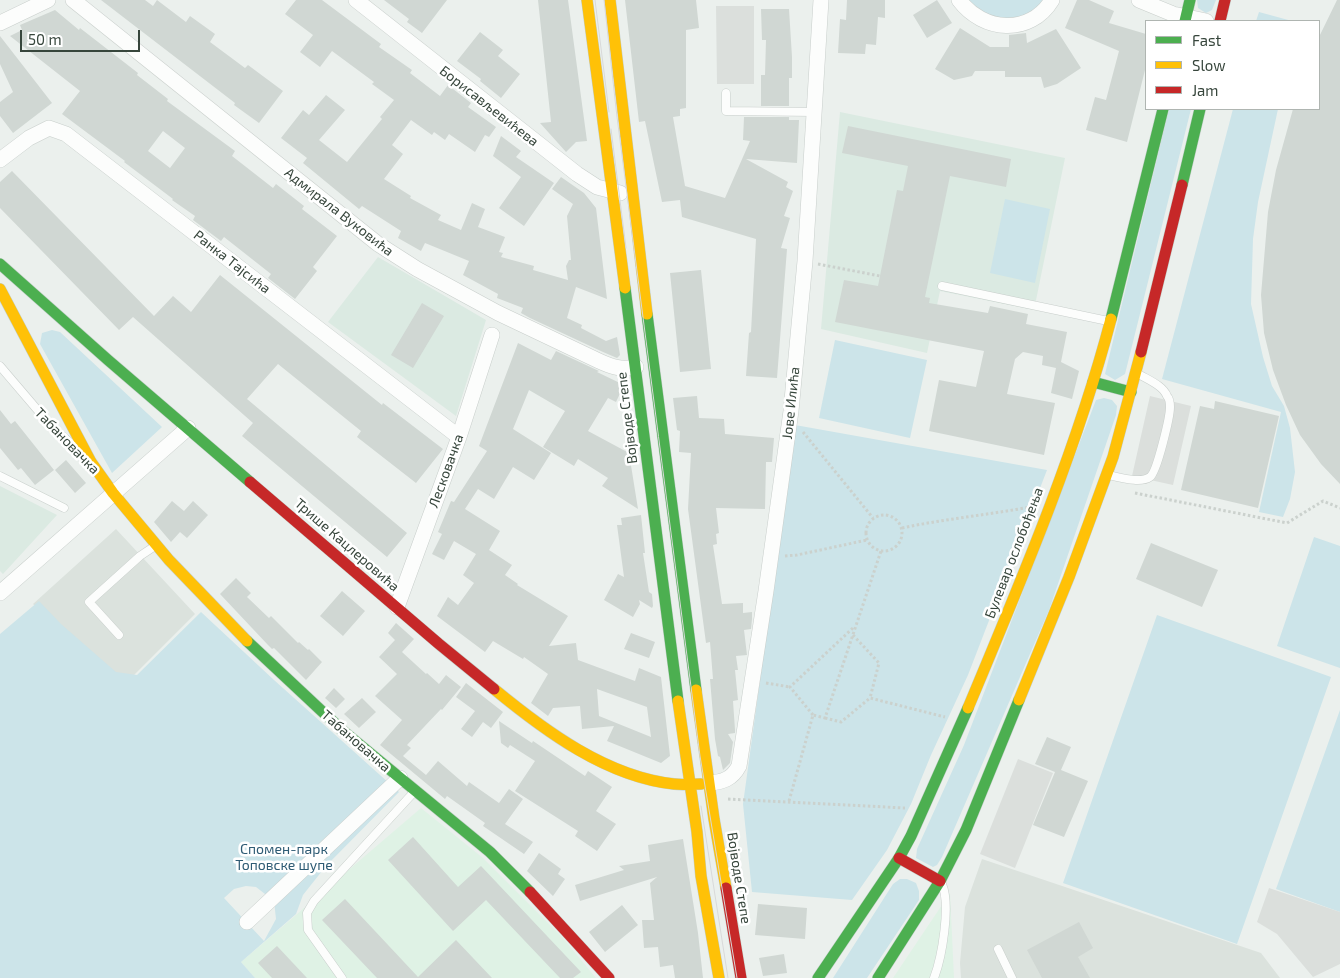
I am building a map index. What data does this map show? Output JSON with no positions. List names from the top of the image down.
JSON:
{
  "streets": {
    "main road": [
      "Војводе Степе",
      "Табановачка",
      "Трише Кацлеровића",
      "Булевар ослобођења"
    ],
    "street": [
      "Борисављевићева",
      "Адмирала Вуковића",
      "Ранка Тајсића",
      "Јове Илића",
      "Лесковачка"
    ]
  },
  "crossings": [
    ["Борисављевићева", "Војводе Степе"],
    ["Адмирала Вуковића", "Војводе Степе"],
    ["Ранка Тајсића", "Лесковачка"],
    ["Јове Илића", "Војводе Степе"],
    ["Јове Илића", "Трише Кацлеровића"],
    ["Војводе Степе", "Трише Кацлеровића"],
    ["Лесковачка", "Трише Кацлеровића"]
  ],
  "parks": ["Спомен-парк Топовске шупе"],
  "legend": ["Fast", "Slow", "Jam"],
  "scale_bar": "50 m"
}
